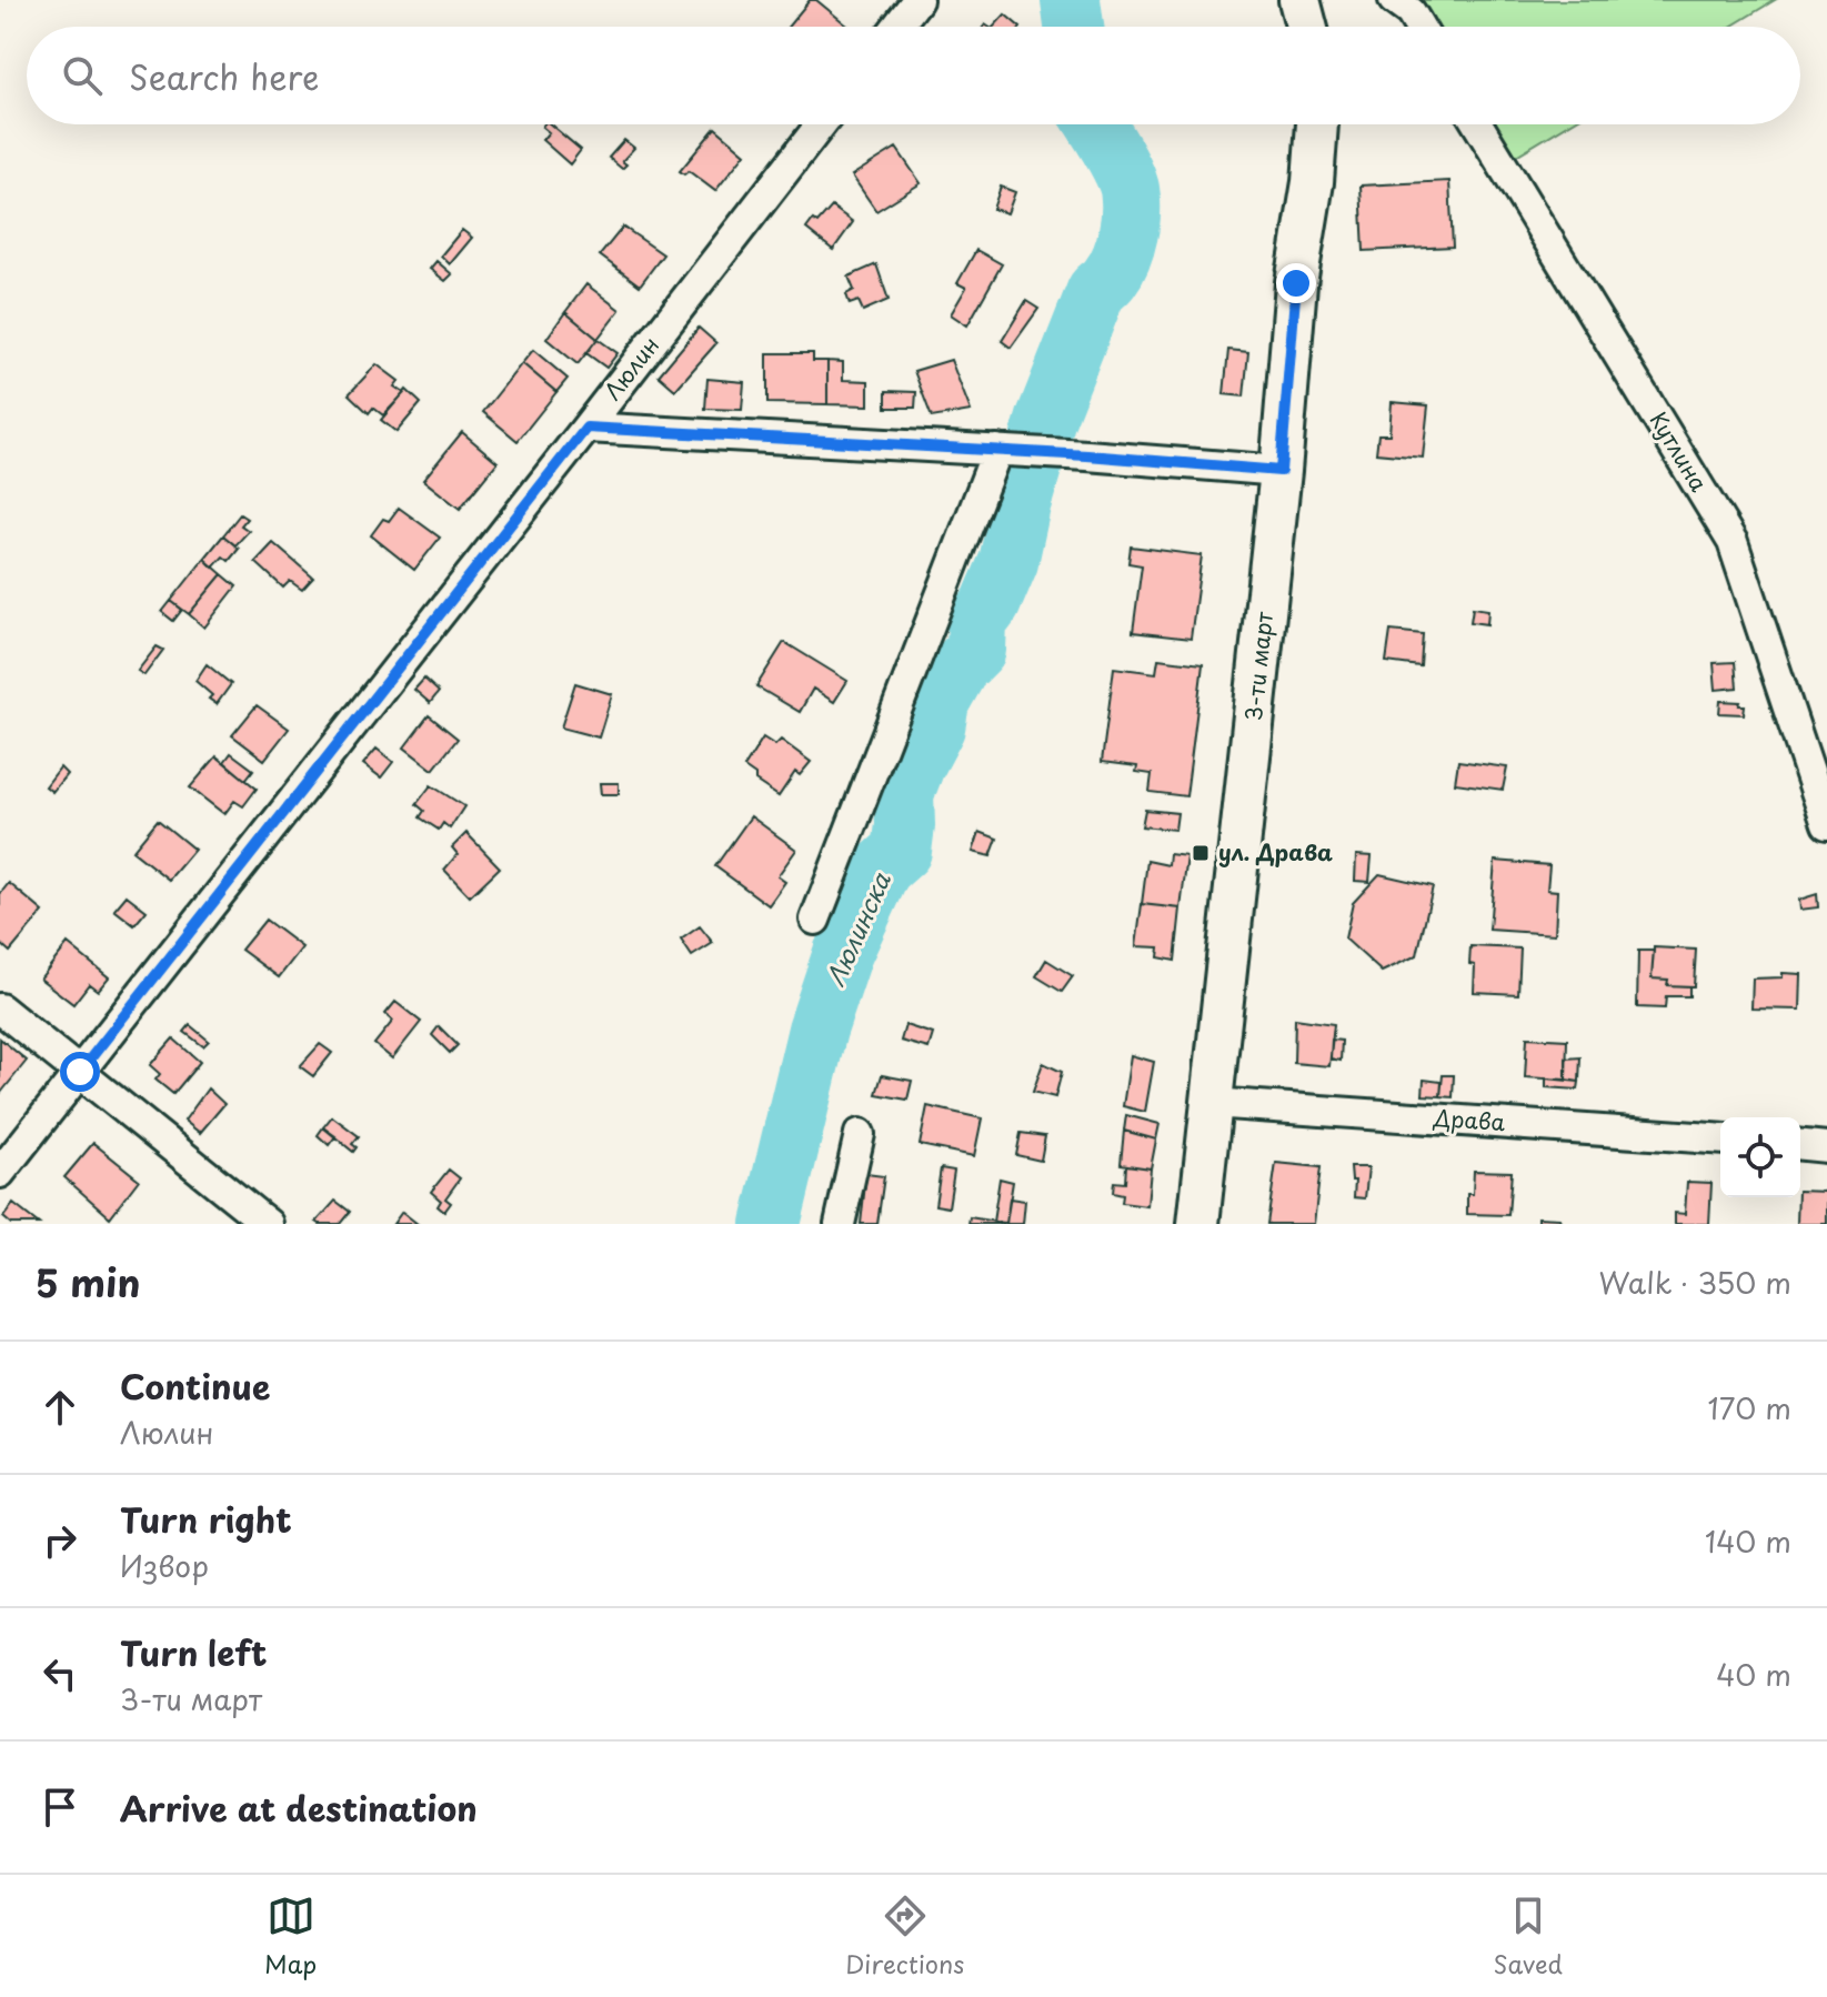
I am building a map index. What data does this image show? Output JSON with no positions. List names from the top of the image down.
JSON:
{
  "streets": {
    "street": [
      "Люлин",
      "Кутлина",
      "3-ти март",
      "Драва"
    ]
  },
  "crossings": [
    ["3-ти март", "Драва"]
  ],
  "water": ["Люлинска"],
  "places": {
    "transit": ["ул. Драва"]
  },
  "page": {
    "search": "Search here",
    "heading": ["5 min", "Walk · 350 m"],
    "list": [
      ["Continue", "Люлин", "170 m"],
      ["Turn right", "Извор", "140 m"],
      ["Turn left", "3-ти март", "40 m"],
      "Arrive at destination"
    ],
    "nav": ["Map", "Directions", "Saved"]
  }
}
